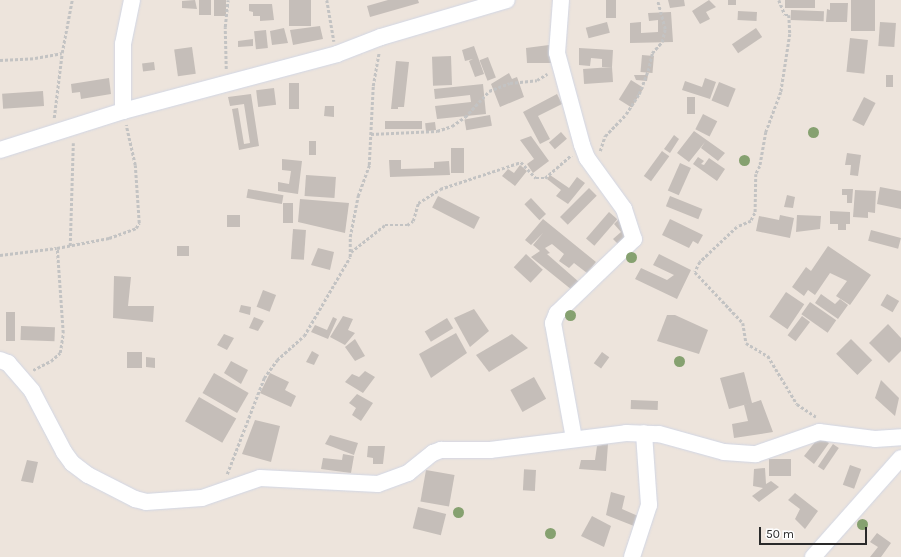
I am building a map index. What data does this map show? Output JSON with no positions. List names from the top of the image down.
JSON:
{
  "scale_bar": "50 m"
}
